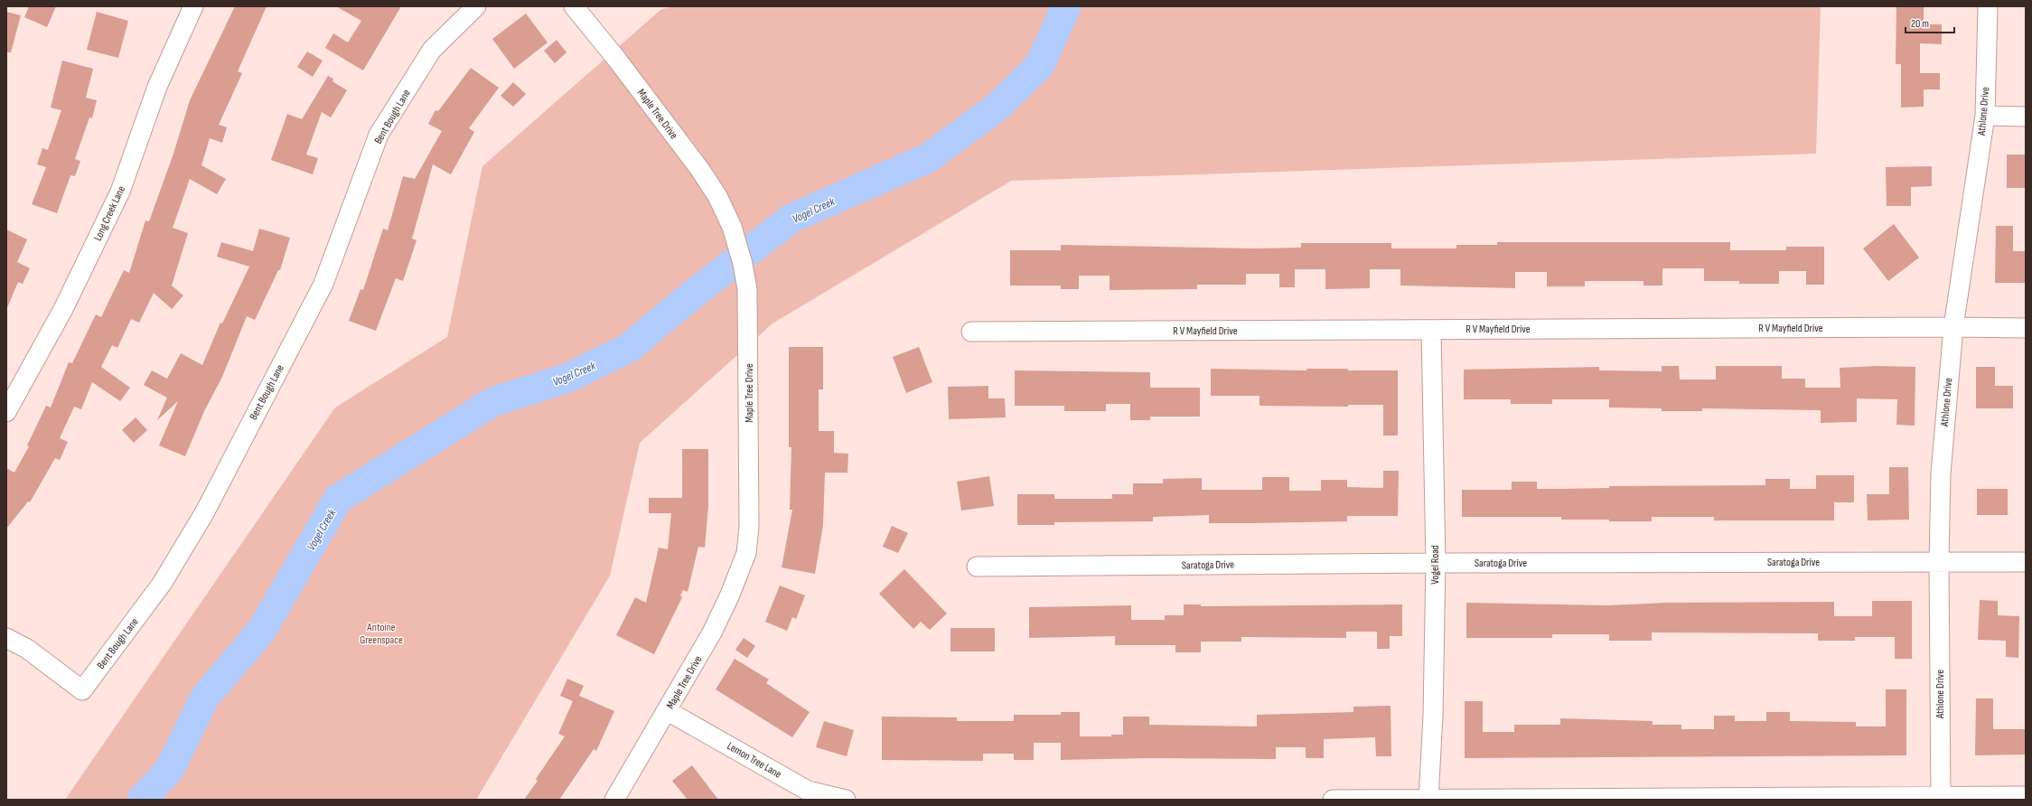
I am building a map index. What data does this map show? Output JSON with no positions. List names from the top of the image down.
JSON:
{
  "streets": {
    "street": [
      "Athlone Drive",
      "Maple Tree Drive",
      "Bent Bough Lane",
      "Long Creek Lane",
      "R V Mayfield Drive",
      "Saratoga Drive",
      "Vogel Road",
      "Lemon Tree Lane"
    ]
  },
  "crossings": [
    ["Athlone Drive", "R V Mayfield Drive"],
    ["Athlone Drive", "Saratoga Drive"],
    ["Maple Tree Drive", "Lemon Tree Lane"],
    ["R V Mayfield Drive", "Vogel Road"],
    ["Saratoga Drive", "Vogel Road"]
  ],
  "water": ["Vogel Creek"],
  "parks": ["Antoine Greenspace"],
  "scale_bar": "20 m"
}
